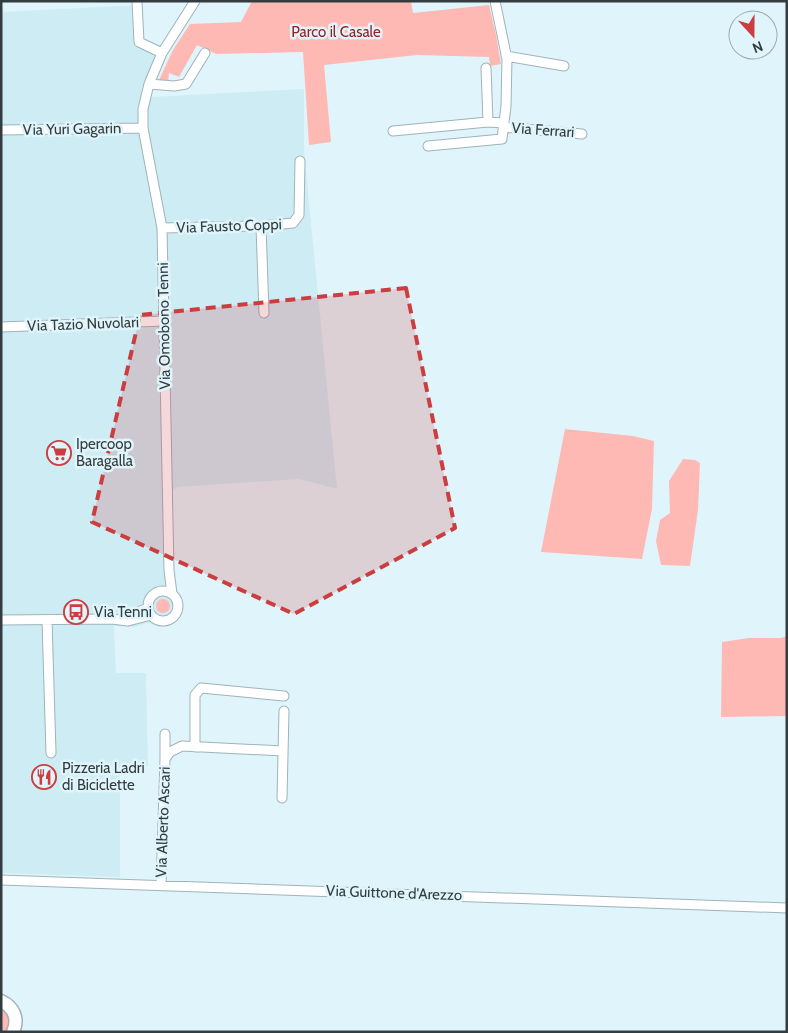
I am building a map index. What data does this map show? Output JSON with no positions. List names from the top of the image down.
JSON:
{
  "streets": {
    "street": [
      "Via Yuri Gagarin",
      "Via Ferrari",
      "Via Fausto Coppi",
      "Via Tazio Nuvolari",
      "Via Omobono Tenni",
      "Via Alberto Ascari",
      "Via Guittone d'Arezzo"
    ]
  },
  "crossings": [
    ["Via Yuri Gagarin", "Via Omobono Tenni"],
    ["Via Fausto Coppi", "Via Omobono Tenni"],
    ["Via Tazio Nuvolari", "Via Omobono Tenni"],
    ["Via Alberto Ascari", "Via Guittone d'Arezzo"]
  ],
  "parks": ["Parco il Casale"],
  "places": {
    "supermarket": ["Ipercoop Baragalla"],
    "bus stop": ["Via Tenni"],
    "restaurant": ["Pizzeria Ladri di Biciclette"]
  },
  "north": "bottom"
}
